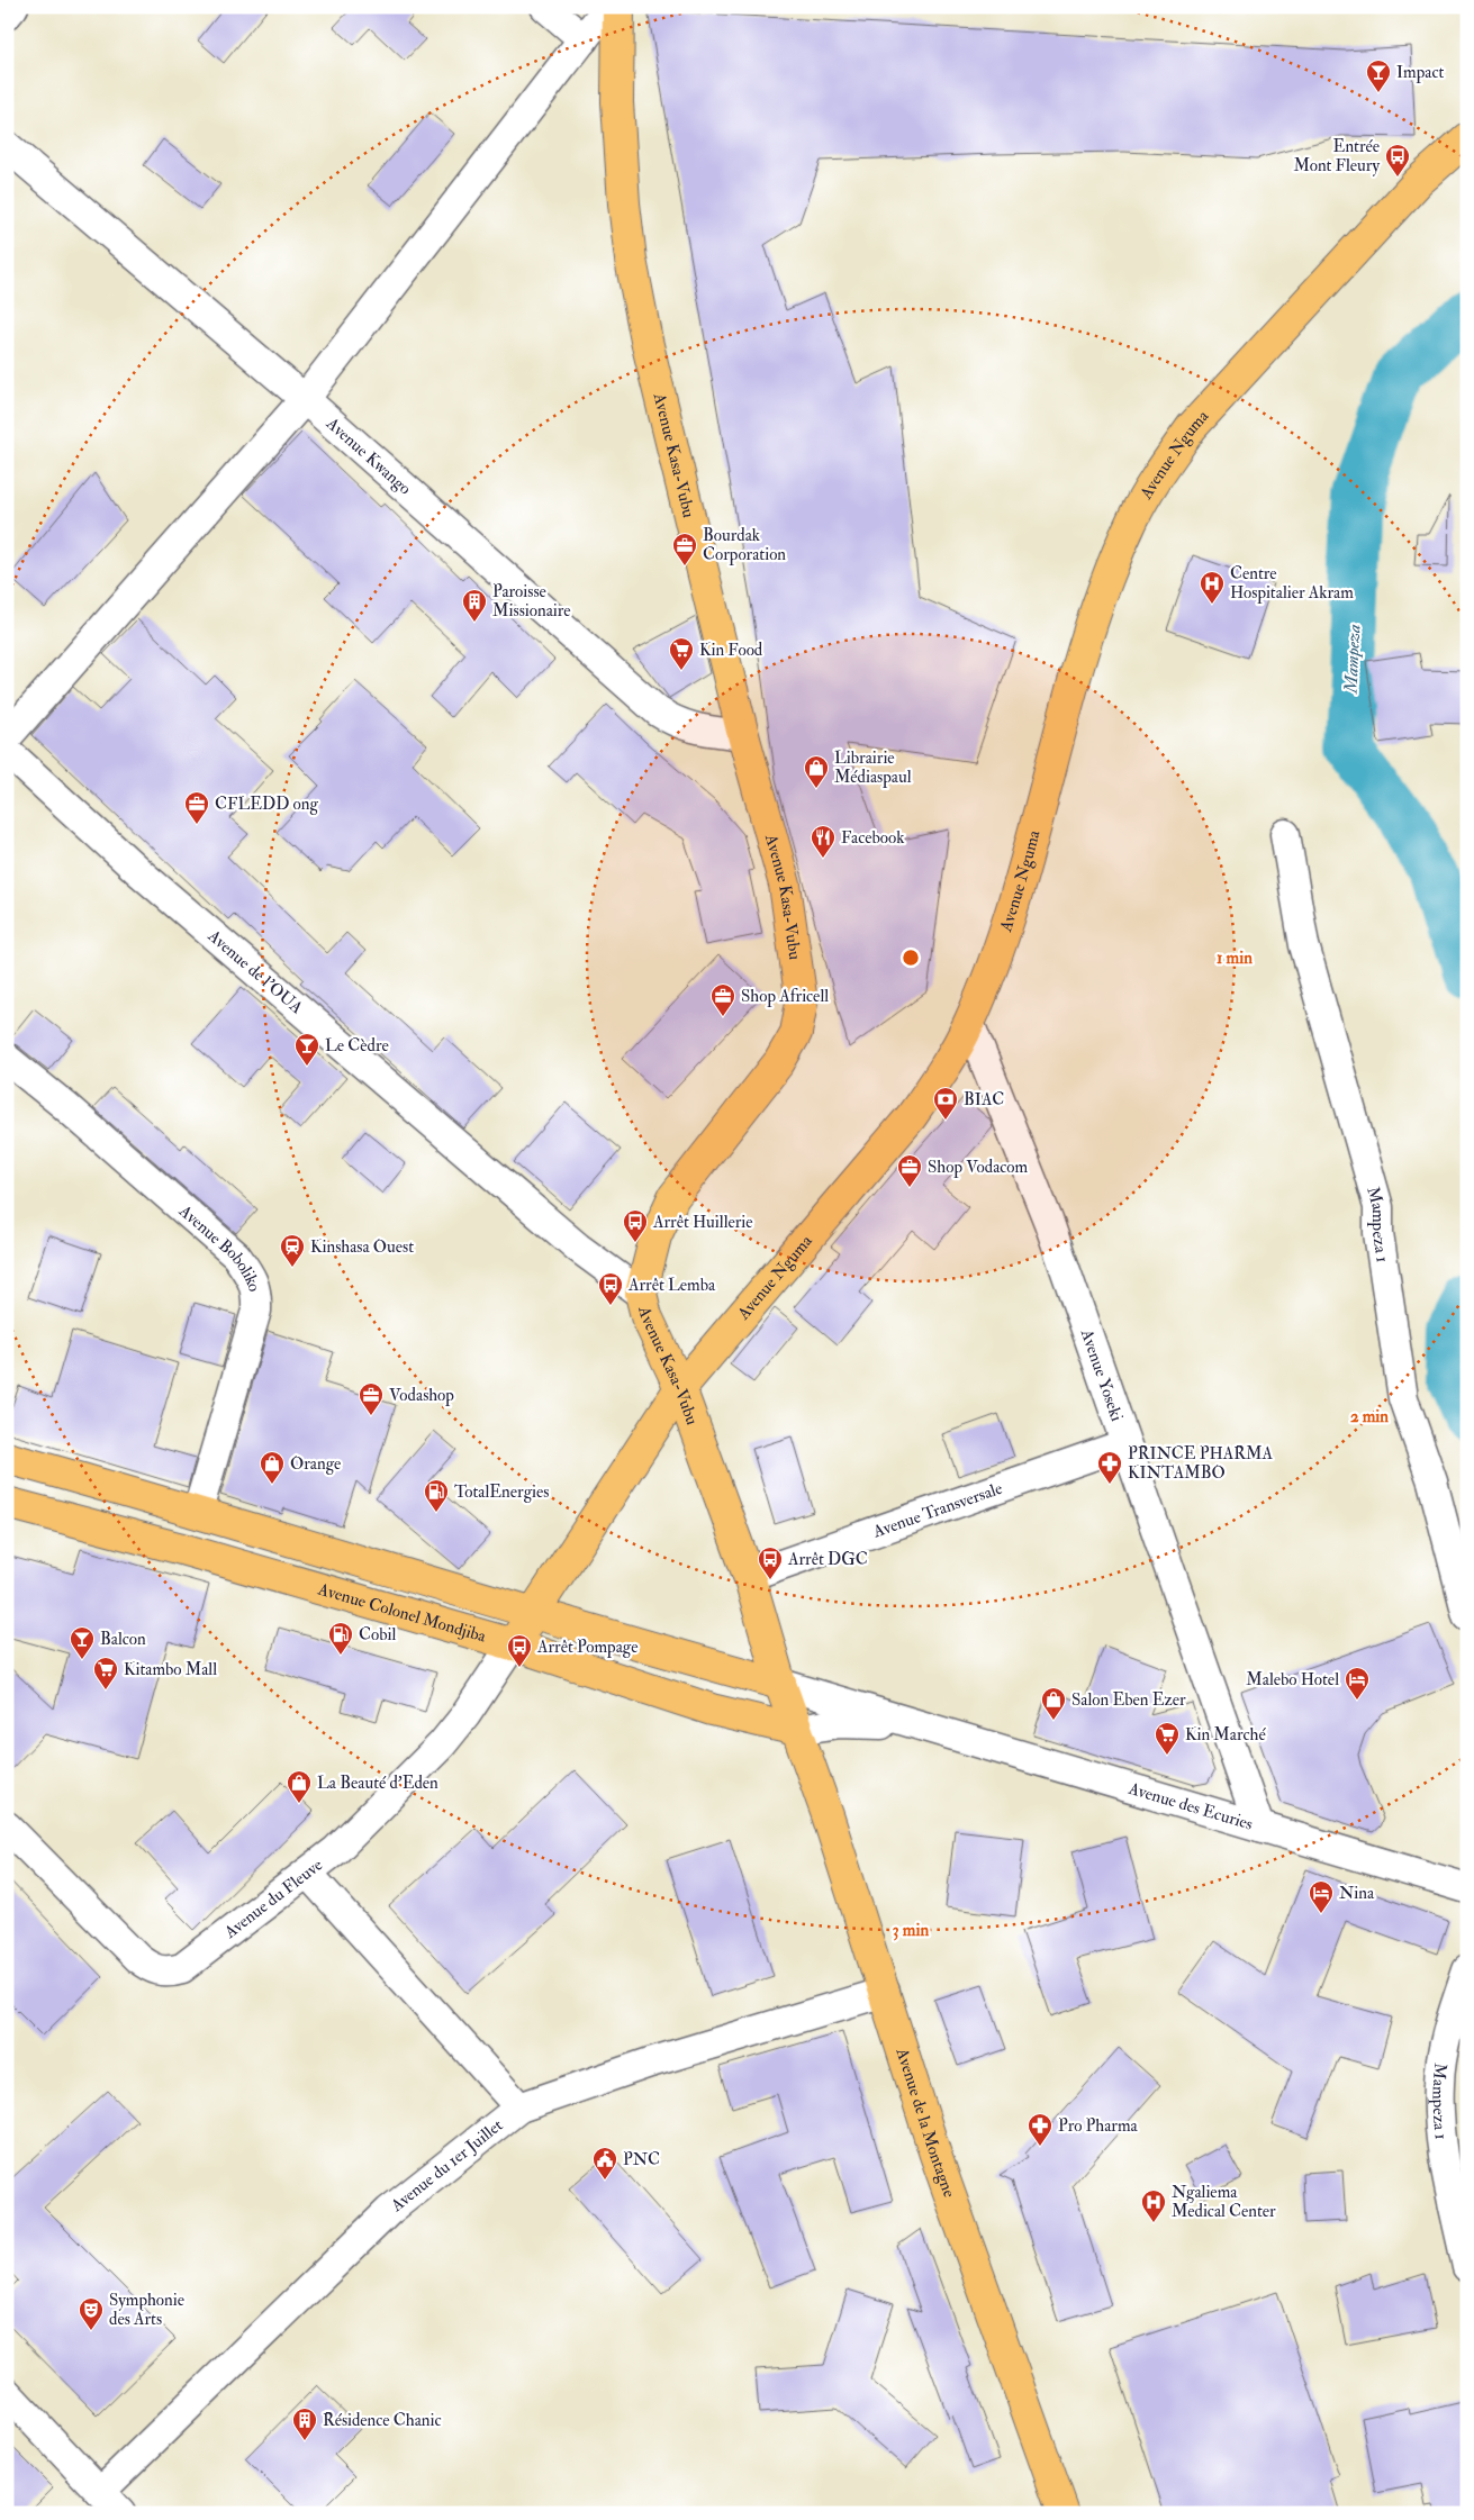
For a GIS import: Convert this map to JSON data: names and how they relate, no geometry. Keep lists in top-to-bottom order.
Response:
{
  "streets": {
    "main road": [
      "Avenue Kasa-Vubu",
      "Avenue Nguma",
      "Avenue Colonel Mondjiba",
      "Avenue de la Montagne"
    ],
    "street": [
      "Avenue Kwango",
      "Avenue de l’OUA",
      "Mampeza 1",
      "Avenue Boboliko",
      "Avenue Yoseki",
      "Avenue Transversale",
      "Avenue des Ecuries",
      "Avenue du Fleuve",
      "Avenue du 1er Juillet"
    ]
  },
  "crossings": [
    ["Avenue Kwango", "Avenue Kasa-Vubu"],
    ["Avenue Kasa-Vubu", "Avenue Nguma"],
    ["Avenue Kasa-Vubu", "Avenue de l’OUA"],
    ["Avenue Kasa-Vubu", "Avenue Transversale"],
    ["Avenue Kasa-Vubu", "Avenue Colonel Mondjiba"],
    ["Avenue Kasa-Vubu", "Avenue des Ecuries"],
    ["Avenue Kasa-Vubu", "Avenue de la Montagne"],
    ["Avenue Nguma", "Avenue Yoseki"],
    ["Avenue Nguma", "Avenue Colonel Mondjiba"],
    ["Avenue Nguma", "Avenue du Fleuve"],
    ["Avenue Yoseki", "Avenue Transversale"],
    ["Avenue Yoseki", "Avenue des Ecuries"],
    ["Avenue Colonel Mondjiba", "Avenue des Ecuries"],
    ["Avenue Colonel Mondjiba", "Avenue du Fleuve"],
    ["Avenue Colonel Mondjiba", "Avenue de la Montagne"],
    ["Avenue des Ecuries", "Avenue de la Montagne"],
    ["Avenue de la Montagne", "Avenue du 1er Juillet"]
  ],
  "water": ["Mampeza"],
  "places": {
    "bar": ["Impact", "Le Cèdre", "Balcon"],
    "bus stop": [
      "Entrée Mont Fleury",
      "Arrêt Huillerie",
      "Arrêt Lemba",
      "Arrêt DGC",
      "Arrêt Pompage"
    ],
    "office": [
      "Bourdak Corporation",
      "CFLEDD ong",
      "Shop Africell",
      "Shop Vodacom",
      "Vodashop"
    ],
    "hospital": ["Centre Hospitalier Akram", "Ngaliema Medical Center"],
    "building": ["Paroisse Missionaire", "Résidence Chanic"],
    "supermarket": ["Kin Food", "Kitambo Mall", "Kin Marché"],
    "shop": [
      "Librairie Médiaspaul",
      "Orange",
      "Salon Eben Ezer",
      "La Beauté d'Eden"
    ],
    "restaurant": ["Facebook"],
    "bank": ["BIAC"],
    "station": ["Kinshasa Ouest"],
    "pharmacy": ["PRINCE PHARMA KINTAMBO", "Pro Pharma"],
    "fuel station": ["TotalEnergies", "Cobil"],
    "hotel": ["Malebo Hotel", "Nina"],
    "public building": ["PNC"],
    "theatre": ["Symphonie des Arts"]
  },
  "rings": ["1 min", "2 min", "3 min"]
}
